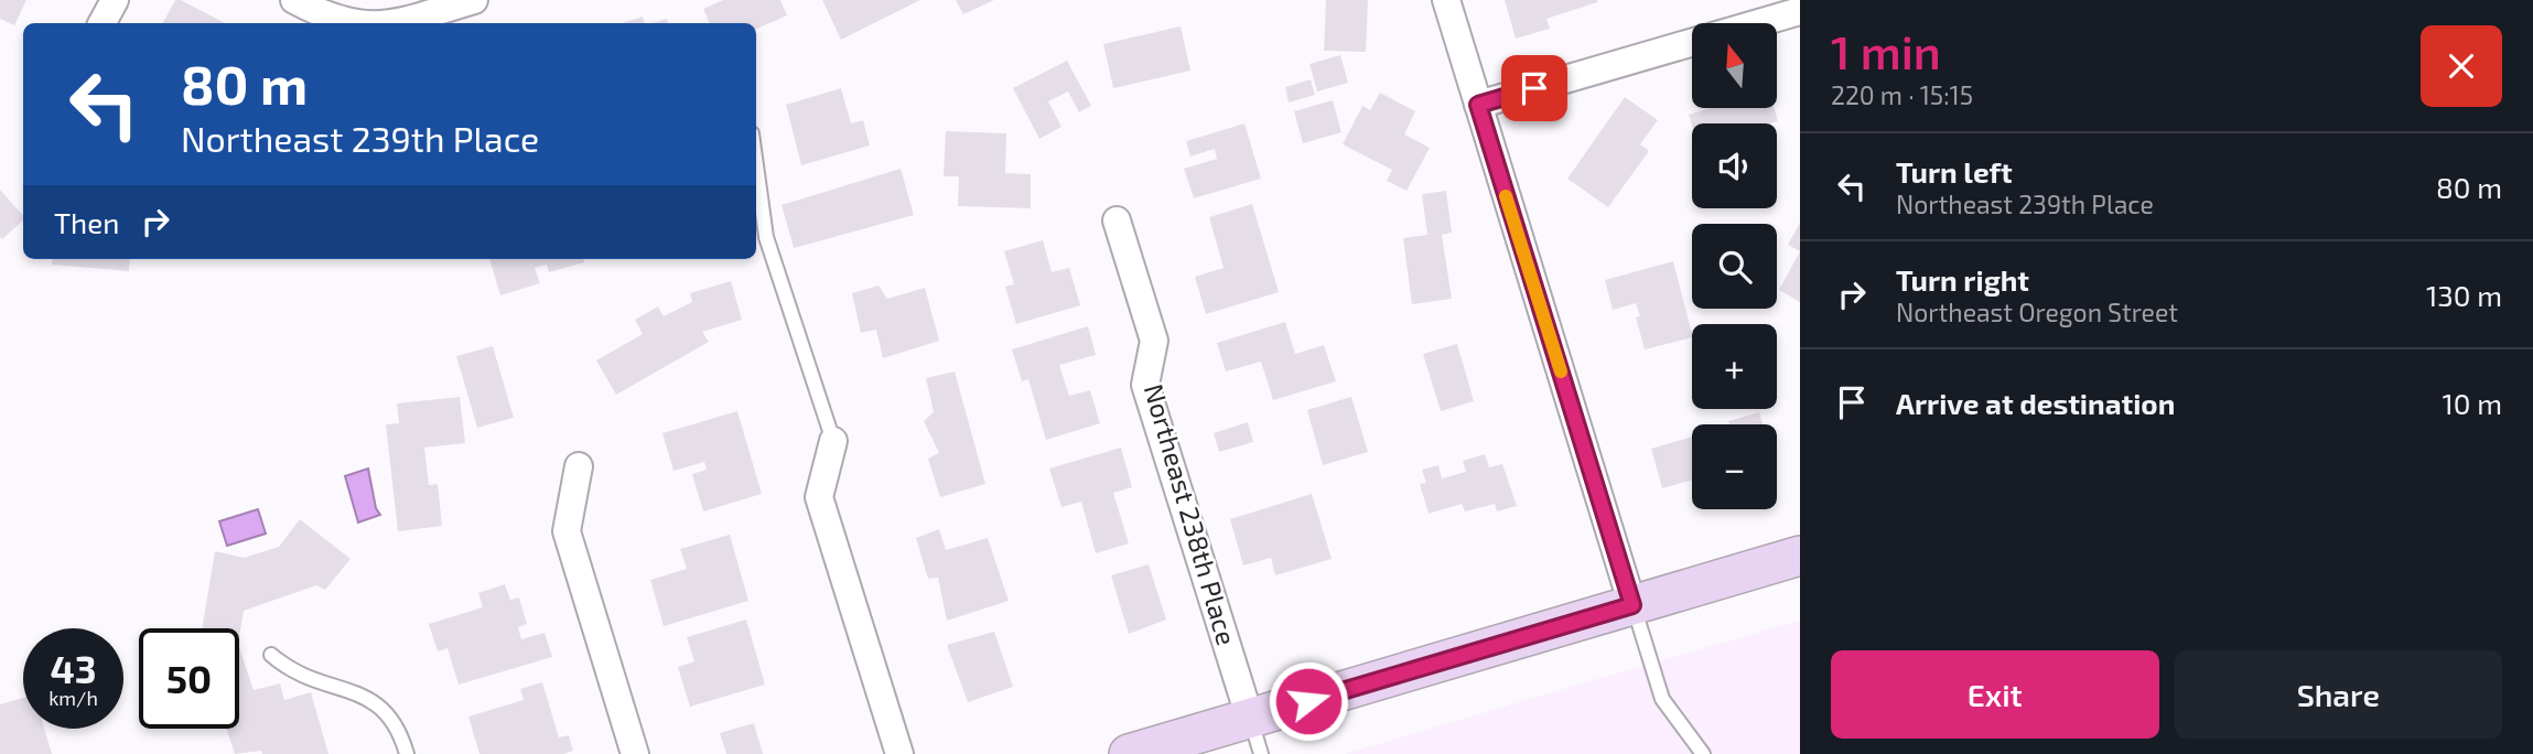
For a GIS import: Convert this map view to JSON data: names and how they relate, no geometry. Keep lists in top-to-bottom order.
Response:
{
  "streets": {
    "street": ["Northeast 238th Place"]
  },
  "north": "top",
  "page": {
    "heading": ["1 min", "220 m · 15:15"],
    "map_buttons": ["+", "−"],
    "turn": ["80 m", "Northeast 239th Place"],
    "list": [
      {
        "name": "Turn left",
        "note": "Northeast 239th Place",
        "value": "80 m"
      },
      {
        "name": "Turn right",
        "note": "Northeast Oregon Street",
        "value": "130 m"
      },
      {
        "name": "Arrive at destination",
        "value": "10 m"
      }
    ],
    "then": "Then",
    "speed": "43 km/h",
    "limit": "50",
    "buttons": ["Exit", "Share"]
  }
}
